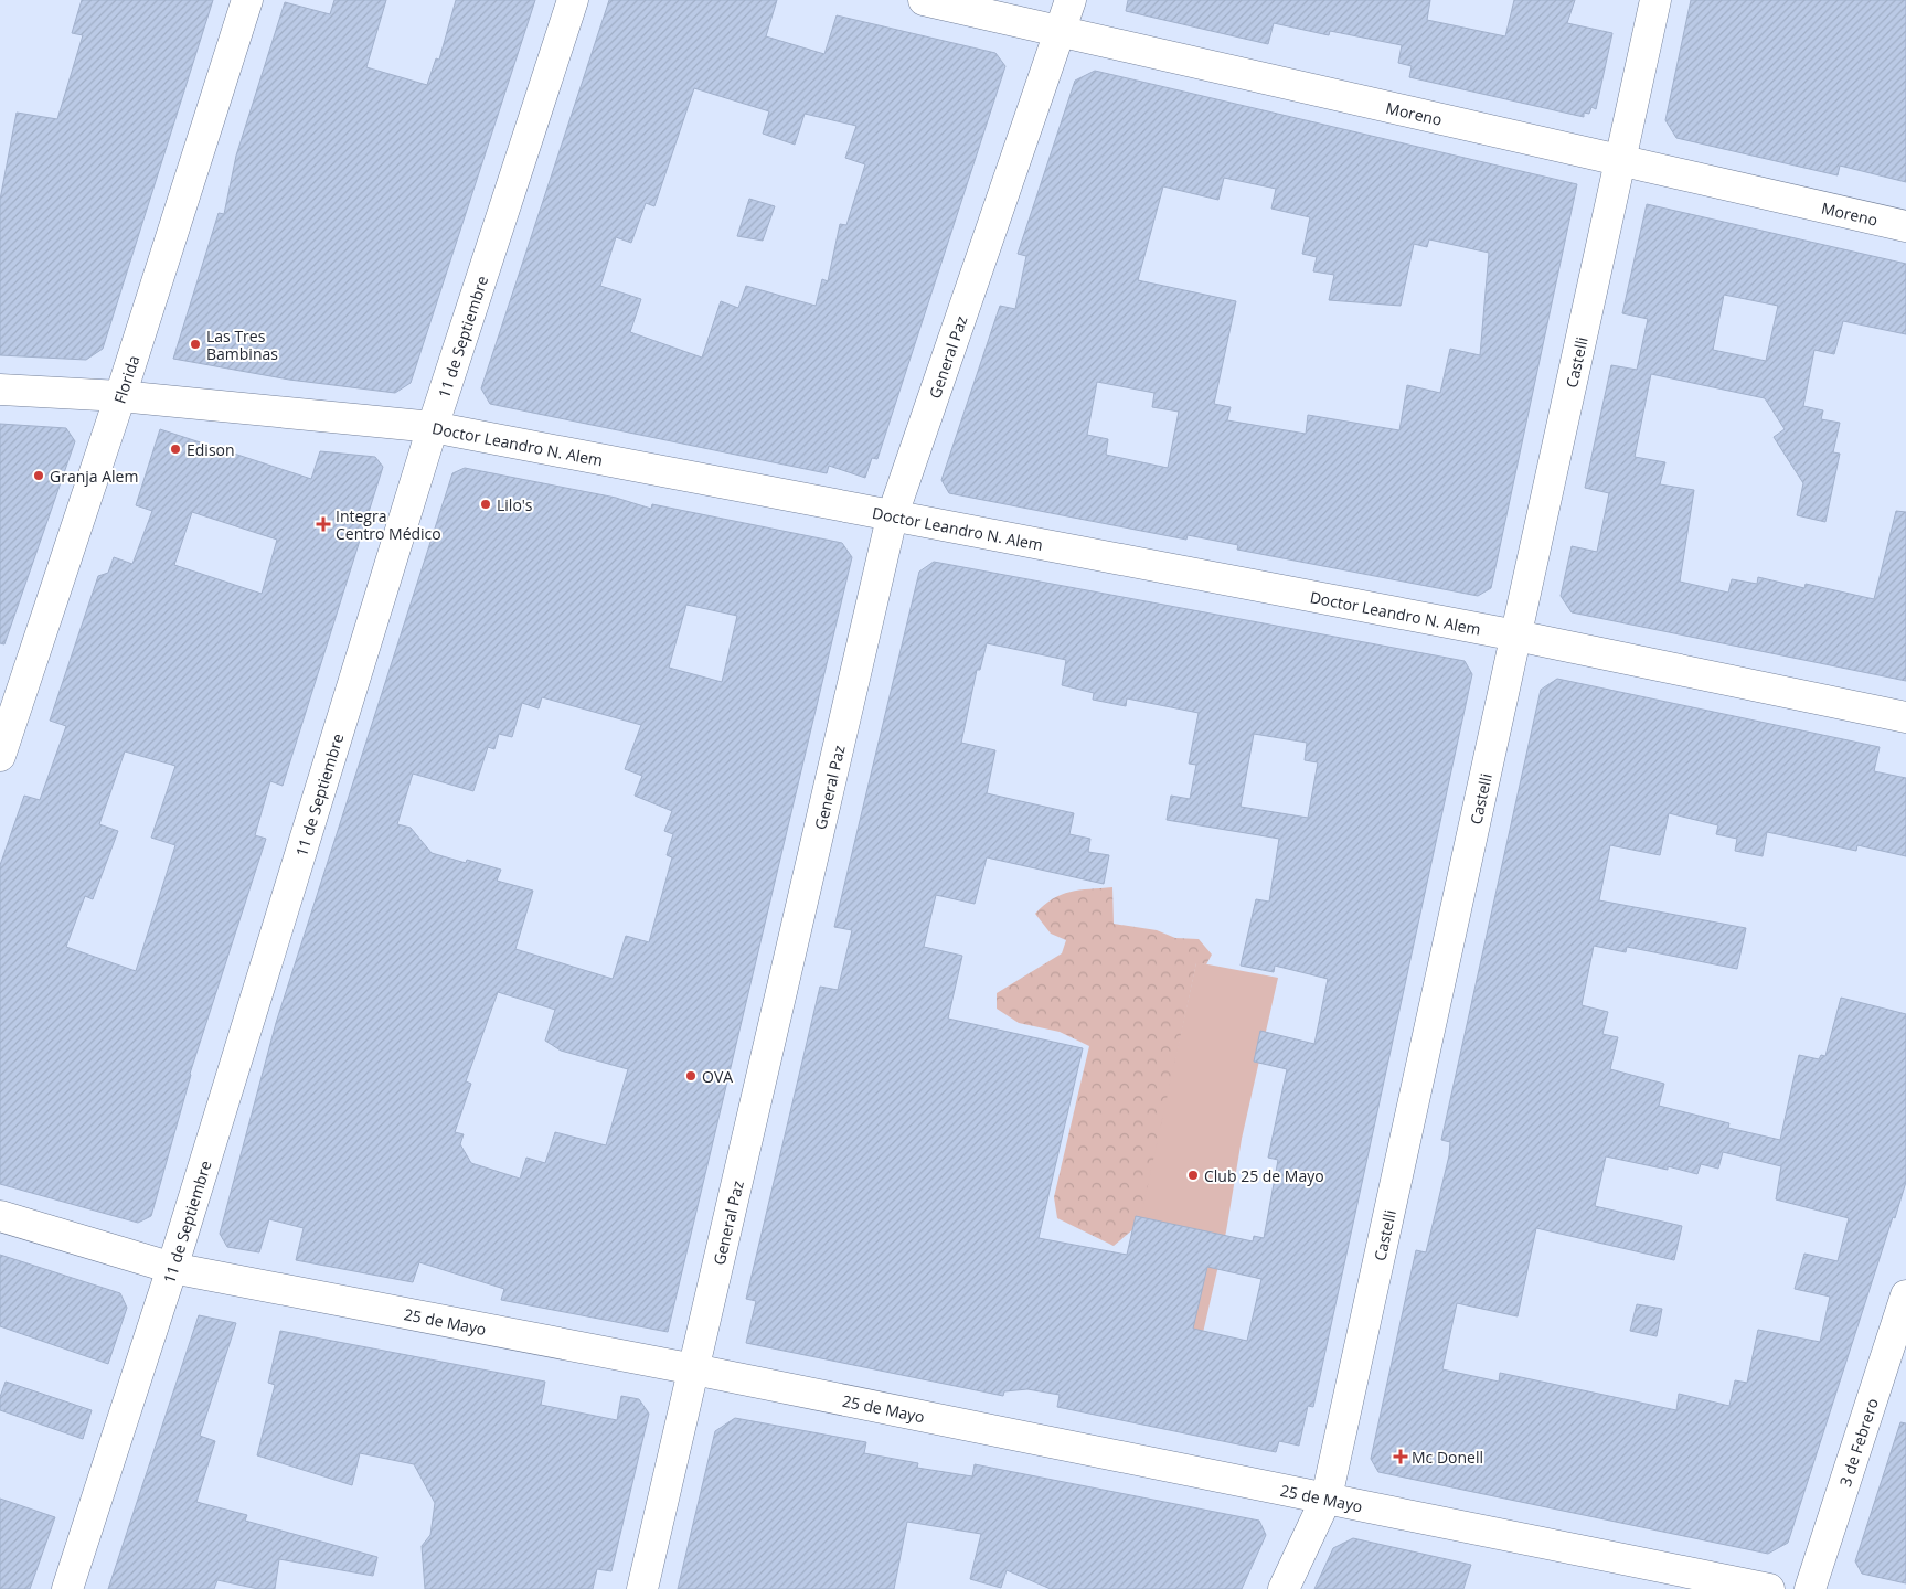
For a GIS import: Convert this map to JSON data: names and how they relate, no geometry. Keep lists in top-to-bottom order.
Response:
{
  "streets": {
    "street": [
      "Moreno",
      "11 de Septiembre",
      "General Paz",
      "Castelli",
      "Florida",
      "Doctor Leandro N. Alem",
      "25 de Mayo",
      "3 de Febrero"
    ]
  },
  "crossings": [
    ["Moreno", "General Paz"],
    ["Moreno", "Castelli"],
    ["11 de Septiembre", "Doctor Leandro N. Alem"],
    ["11 de Septiembre", "25 de Mayo"],
    ["General Paz", "Doctor Leandro N. Alem"],
    ["General Paz", "25 de Mayo"],
    ["Castelli", "Doctor Leandro N. Alem"],
    ["Castelli", "25 de Mayo"],
    ["Florida", "Doctor Leandro N. Alem"]
  ],
  "places": {
    "other": [
      "Las Tres Bambinas",
      "Edison",
      "Granja Alem",
      "Lilo's",
      "OVA",
      "Club 25 de Mayo"
    ],
    "health": ["Integra Centro Médico", "Mc Donell"]
  }
}
